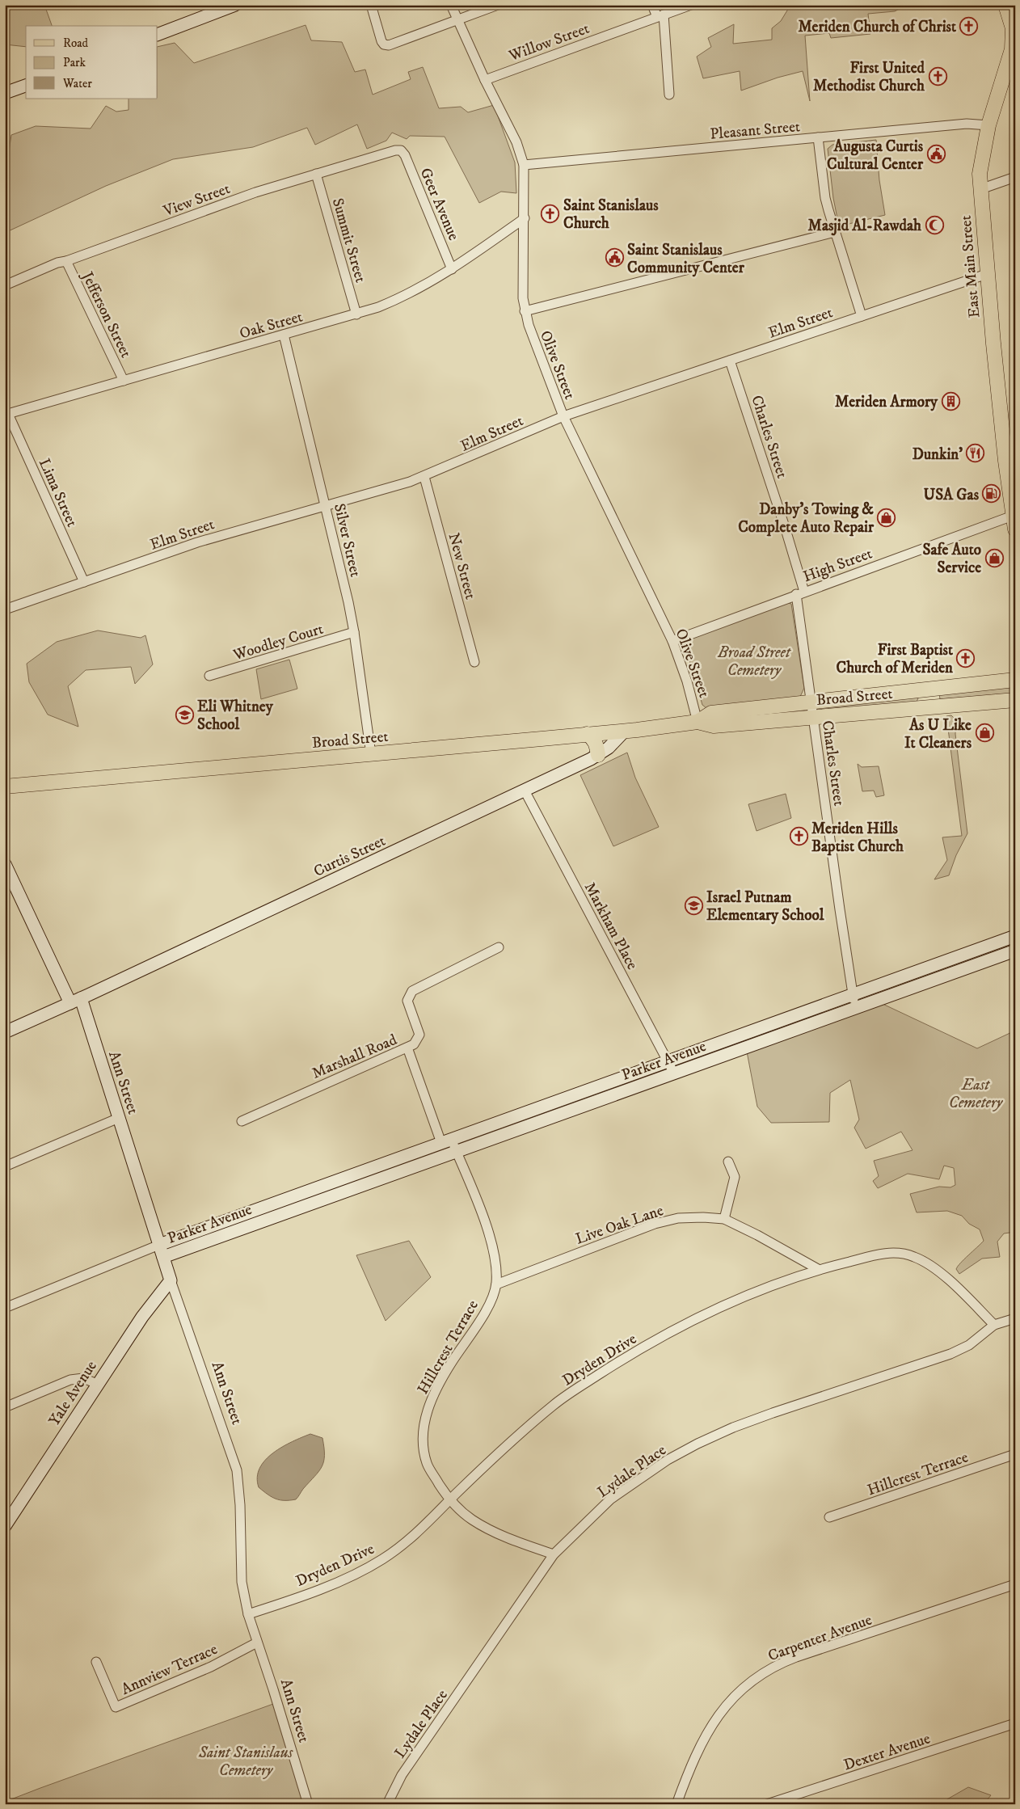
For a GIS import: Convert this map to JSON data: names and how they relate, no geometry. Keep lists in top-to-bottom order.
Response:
{
  "streets": {
    "main road": ["East Main Street", "Broad Street"],
    "street": [
      "Willow Street",
      "Pleasant Street",
      "View Street",
      "Geer Avenue",
      "Summit Street",
      "Jefferson Street",
      "Elm Street",
      "Oak Street",
      "Olive Street",
      "Charles Street",
      "Lima Street",
      "Silver Street",
      "High Street",
      "New Street",
      "Woodley Court",
      "Curtis Street",
      "Markham Place",
      "Marshall Road",
      "Parker Avenue",
      "Ann Street",
      "Live Oak Lane",
      "Hillcrest Terrace",
      "Dryden Drive",
      "Yale Avenue",
      "Lydale Place",
      "Carpenter Avenue",
      "Annview Terrace",
      "Dexter Avenue"
    ]
  },
  "crossings": [
    ["Willow Street", "Olive Street"],
    ["Pleasant Street", "East Main Street"],
    ["Pleasant Street", "Olive Street"],
    ["View Street", "Geer Avenue"],
    ["View Street", "Summit Street"],
    ["View Street", "Jefferson Street"],
    ["Geer Avenue", "Oak Street"],
    ["Summit Street", "Oak Street"],
    ["East Main Street", "Elm Street"],
    ["East Main Street", "High Street"],
    ["Jefferson Street", "Oak Street"],
    ["Elm Street", "Olive Street"],
    ["Elm Street", "Charles Street"],
    ["Elm Street", "Lima Street"],
    ["Elm Street", "Silver Street"],
    ["Elm Street", "New Street"],
    ["Oak Street", "Olive Street"],
    ["Oak Street", "Lima Street"],
    ["Oak Street", "Silver Street"],
    ["Olive Street", "High Street"],
    ["Olive Street", "Broad Street"],
    ["Charles Street", "High Street"],
    ["Charles Street", "Broad Street"],
    ["Charles Street", "Parker Avenue"],
    ["Silver Street", "Woodley Court"],
    ["Silver Street", "Broad Street"],
    ["Broad Street", "Curtis Street"],
    ["Curtis Street", "Markham Place"],
    ["Curtis Street", "Ann Street"],
    ["Markham Place", "Parker Avenue"],
    ["Marshall Road", "Parker Avenue"],
    ["Marshall Road", "Hillcrest Terrace"],
    ["Parker Avenue", "Ann Street"],
    ["Parker Avenue", "Hillcrest Terrace"],
    ["Ann Street", "Dryden Drive"],
    ["Ann Street", "Yale Avenue"],
    ["Ann Street", "Annview Terrace"],
    ["Live Oak Lane", "Hillcrest Terrace"],
    ["Live Oak Lane", "Dryden Drive"],
    ["Hillcrest Terrace", "Dryden Drive"],
    ["Hillcrest Terrace", "Lydale Place"],
    ["Dryden Drive", "Lydale Place"]
  ],
  "parks": ["Broad Street Cemetery", "East Cemetery", "Saint Stanislaus Cemetery"],
  "places": {
    "church": [
      "Meriden Church of Christ",
      "First United Methodist Church",
      "Saint Stanislaus Church",
      "First Baptist Church of Meriden",
      "Meriden Hills Baptist Church"
    ],
    "public building": ["Augusta Curtis Cultural Center", "Saint Stanislaus Community Center"],
    "mosque": ["Masjid Al-Rawdah"],
    "building": ["Meriden Armory"],
    "restaurant": ["Dunkin'"],
    "fuel station": ["USA Gas"],
    "shop": ["Danby's Towing & Complete Auto Repair", "Safe Auto Service", "As U Like It Cleaners"],
    "school or university": ["Eli Whitney School", "Israel Putnam Elementary School"]
  },
  "legend": ["Road", "Park", "Water"]
}
